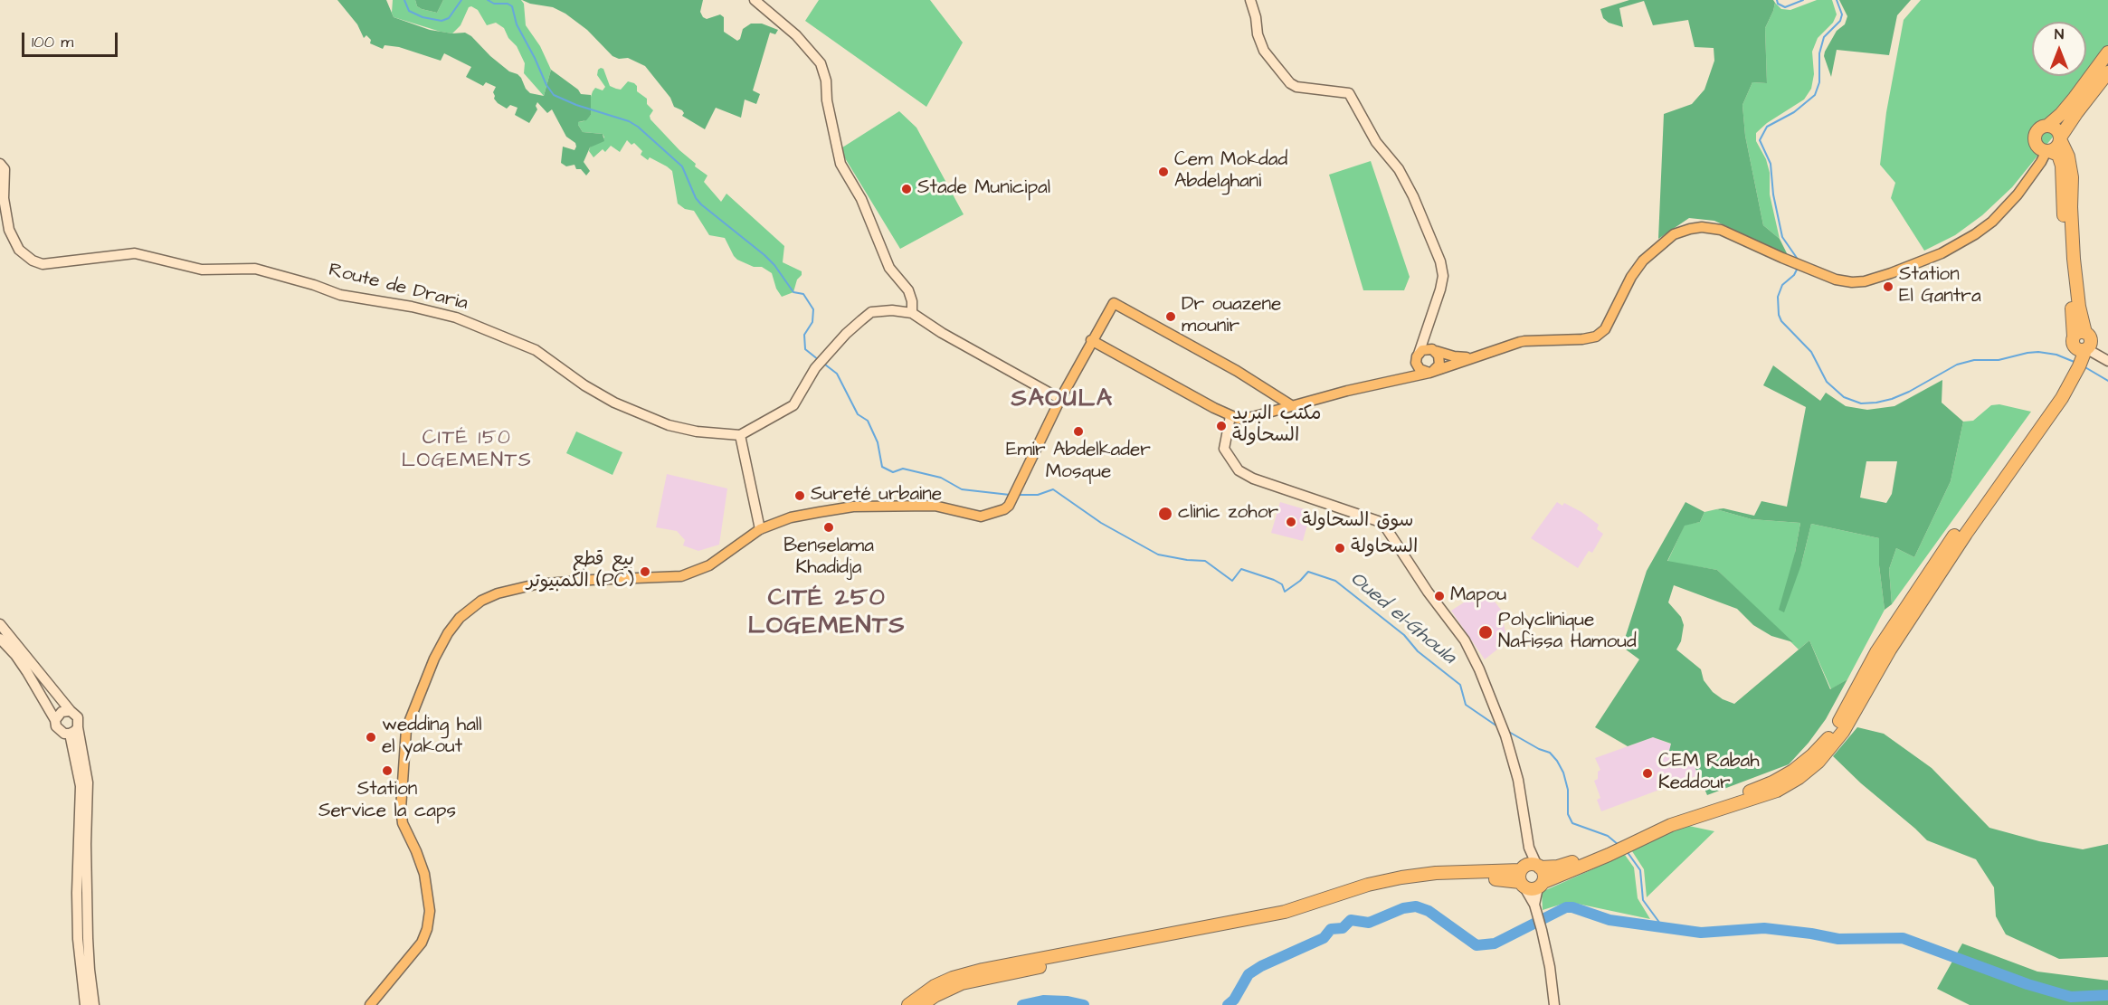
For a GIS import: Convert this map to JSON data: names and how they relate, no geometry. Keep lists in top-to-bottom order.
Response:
{
  "streets": {
    "main road": ["Route de Draria"]
  },
  "districts": ["SAOULA", "CITÉ 150 LOGEMENTS", "CITÉ 250 LOGEMENTS"],
  "water": ["Oued el-Ghoula"],
  "places": [
    "Cem Mokdad Abdelghani",
    "Stade Municipal",
    "Station El Gantra",
    "Dr ouazene mounir",
    "مكتب البريد السحاولة",
    "Emir Abdelkader Mosque",
    "Sureté urbaine",
    "clinic zohor",
    "سوق السحاولة",
    "Benselama Khadidja",
    "السحاولة",
    "بيع قطع الكمبيوتر (PC)",
    "Mapou",
    "Polyclinique Nafissa Hamoud",
    "wedding hall el yakout",
    "Station Service la caps",
    "CEM Rabah Keddour"
  ],
  "scale_bar": "100 m",
  "north": "top"
}
